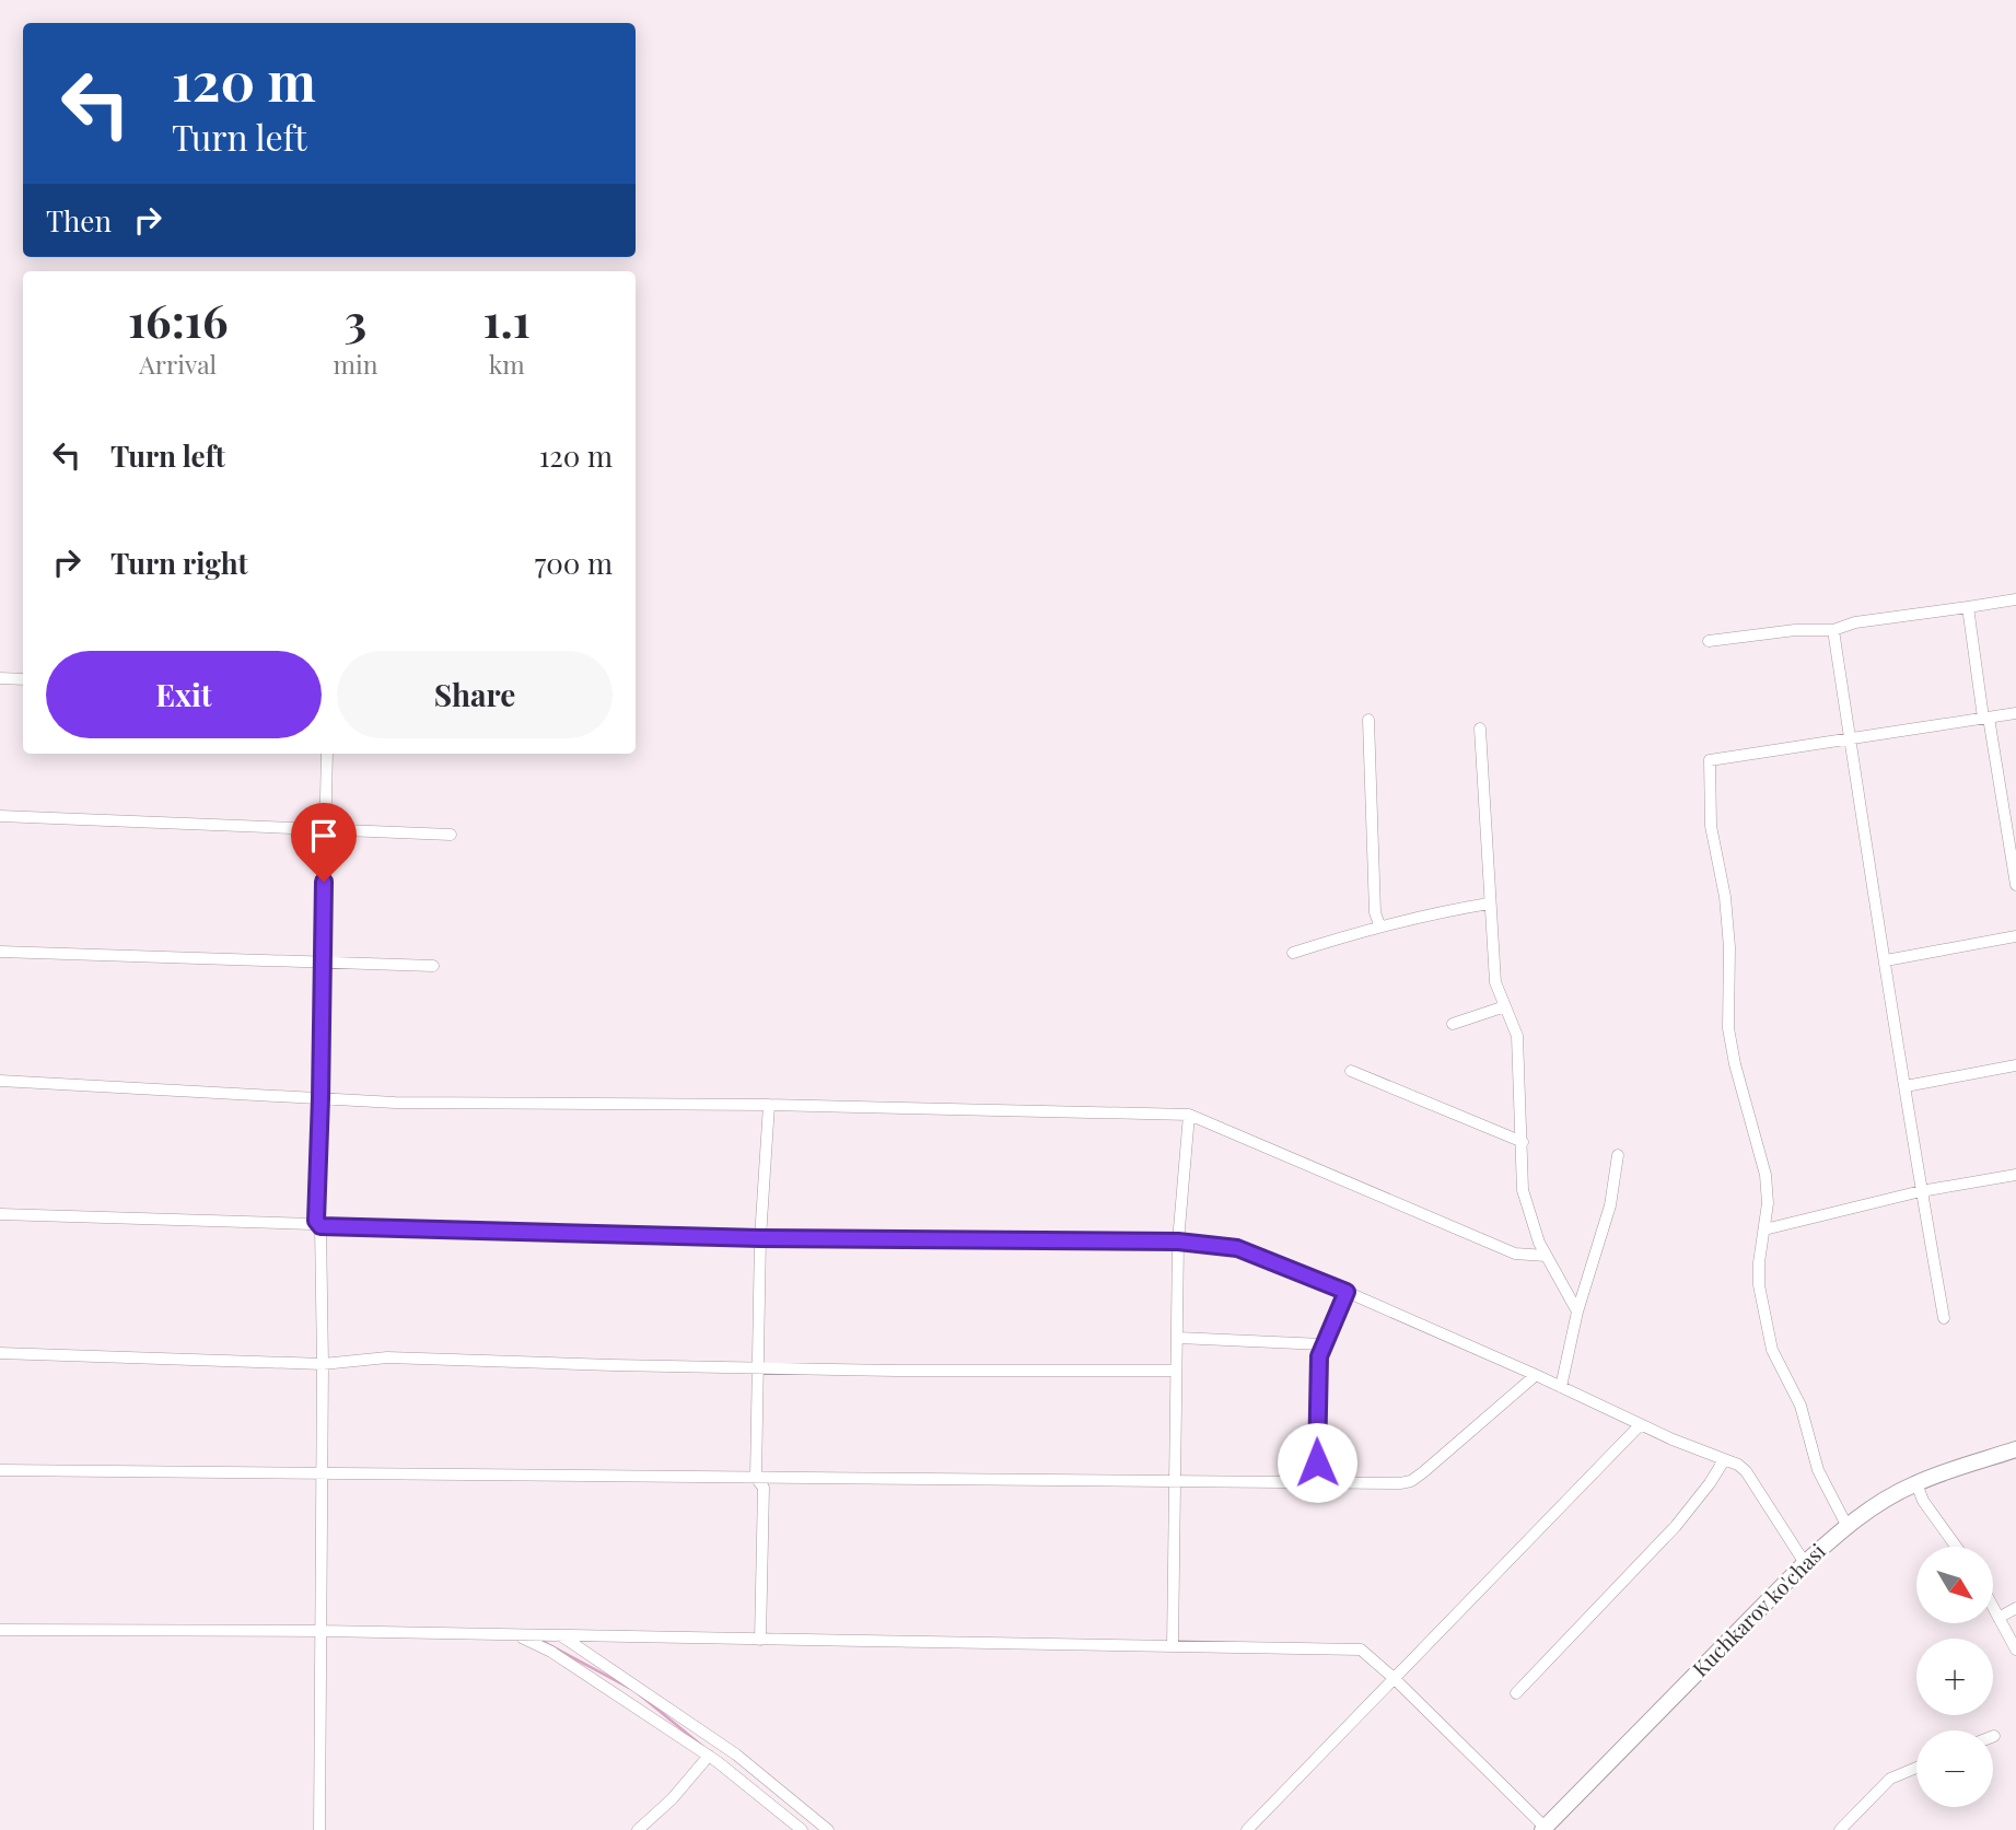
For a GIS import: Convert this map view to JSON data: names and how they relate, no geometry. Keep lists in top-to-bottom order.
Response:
{
  "streets": {
    "main road": ["Kuchkarov ko'chasi"]
  },
  "north": "bottom right",
  "page": {
    "turn": ["120 m", "Turn left"],
    "then": "Then",
    "eta": [
      "16:16",
      "Arrival",
      "3",
      "min",
      "1.1",
      "km"
    ],
    "list": [
      {
        "name": "Turn left",
        "value": "120 m"
      },
      {
        "name": "Turn right",
        "value": "700 m"
      }
    ],
    "buttons": ["Exit", "Share"],
    "map_buttons": ["+", "−"]
  }
}
